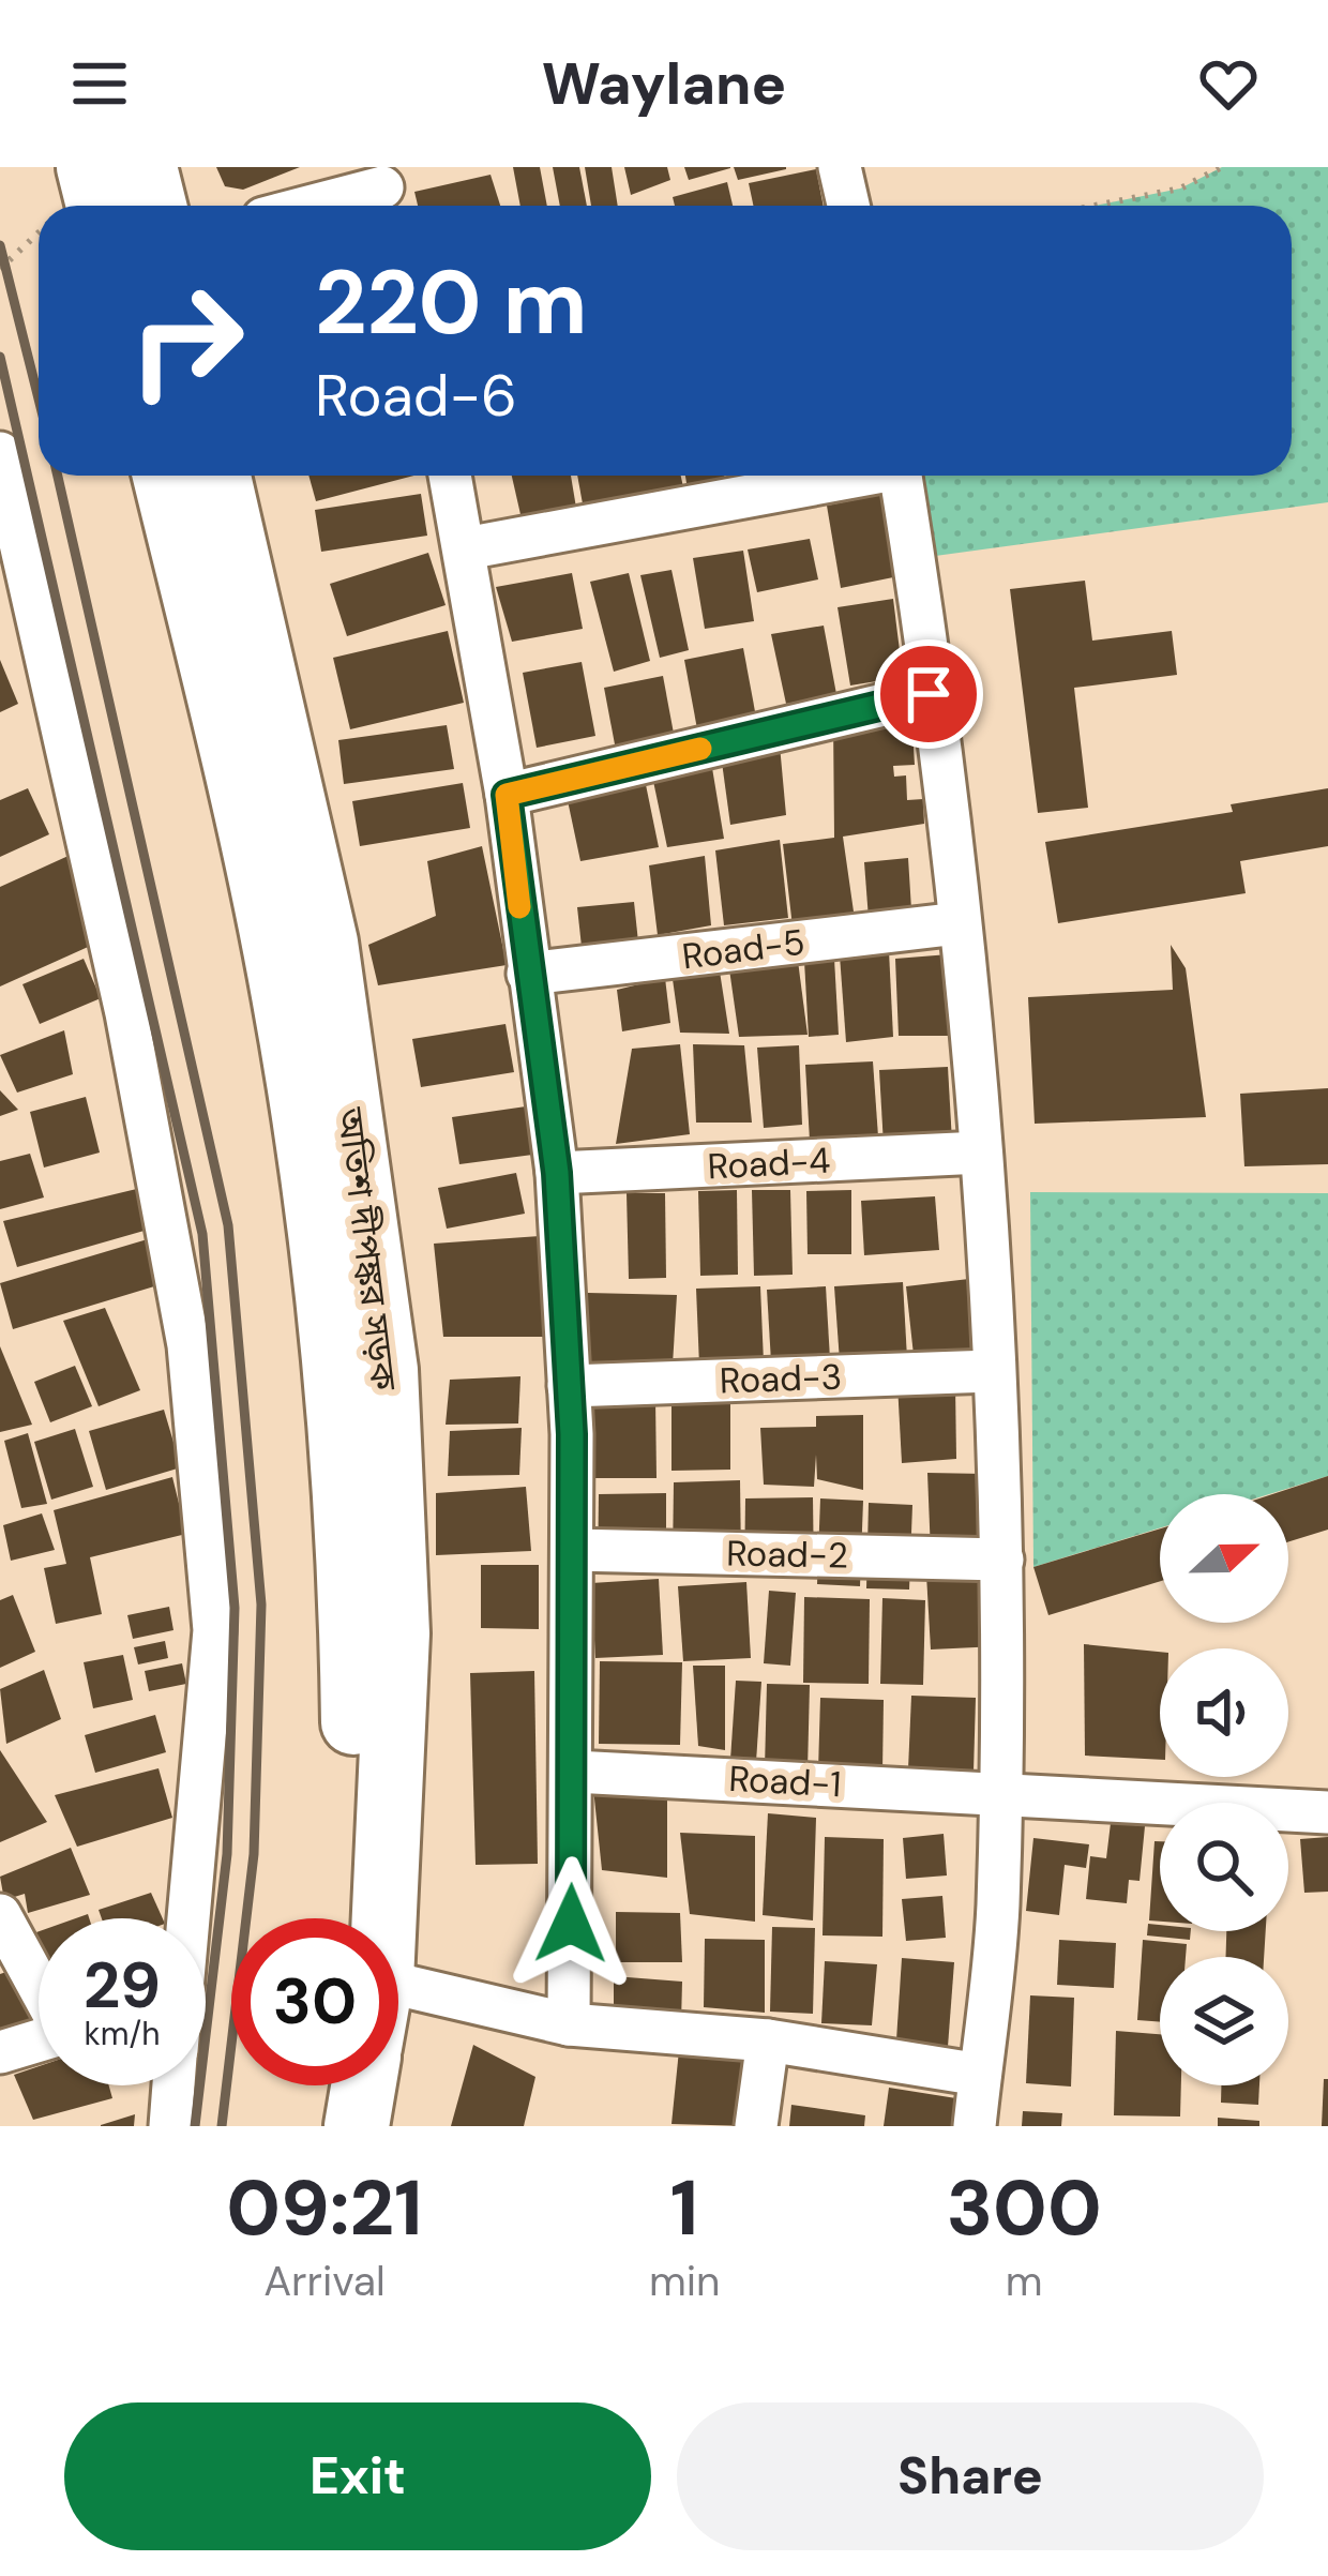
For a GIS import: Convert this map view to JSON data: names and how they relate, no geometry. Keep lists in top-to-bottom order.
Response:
{
  "streets": {
    "main road": ["অতিশ দীপঙ্কর সড়ক"],
    "street": [
      "Road-5",
      "Road-4",
      "Road-3",
      "Road-2",
      "Road-1"
    ]
  },
  "north": "right",
  "page": {
    "header": "Waylane",
    "turn": ["220 m", "Road-6"],
    "speed": "29 km/h",
    "limit": "30",
    "eta": [
      "09:21",
      "Arrival",
      "1",
      "min",
      "300",
      "m"
    ],
    "buttons": ["Exit", "Share"]
  }
}
